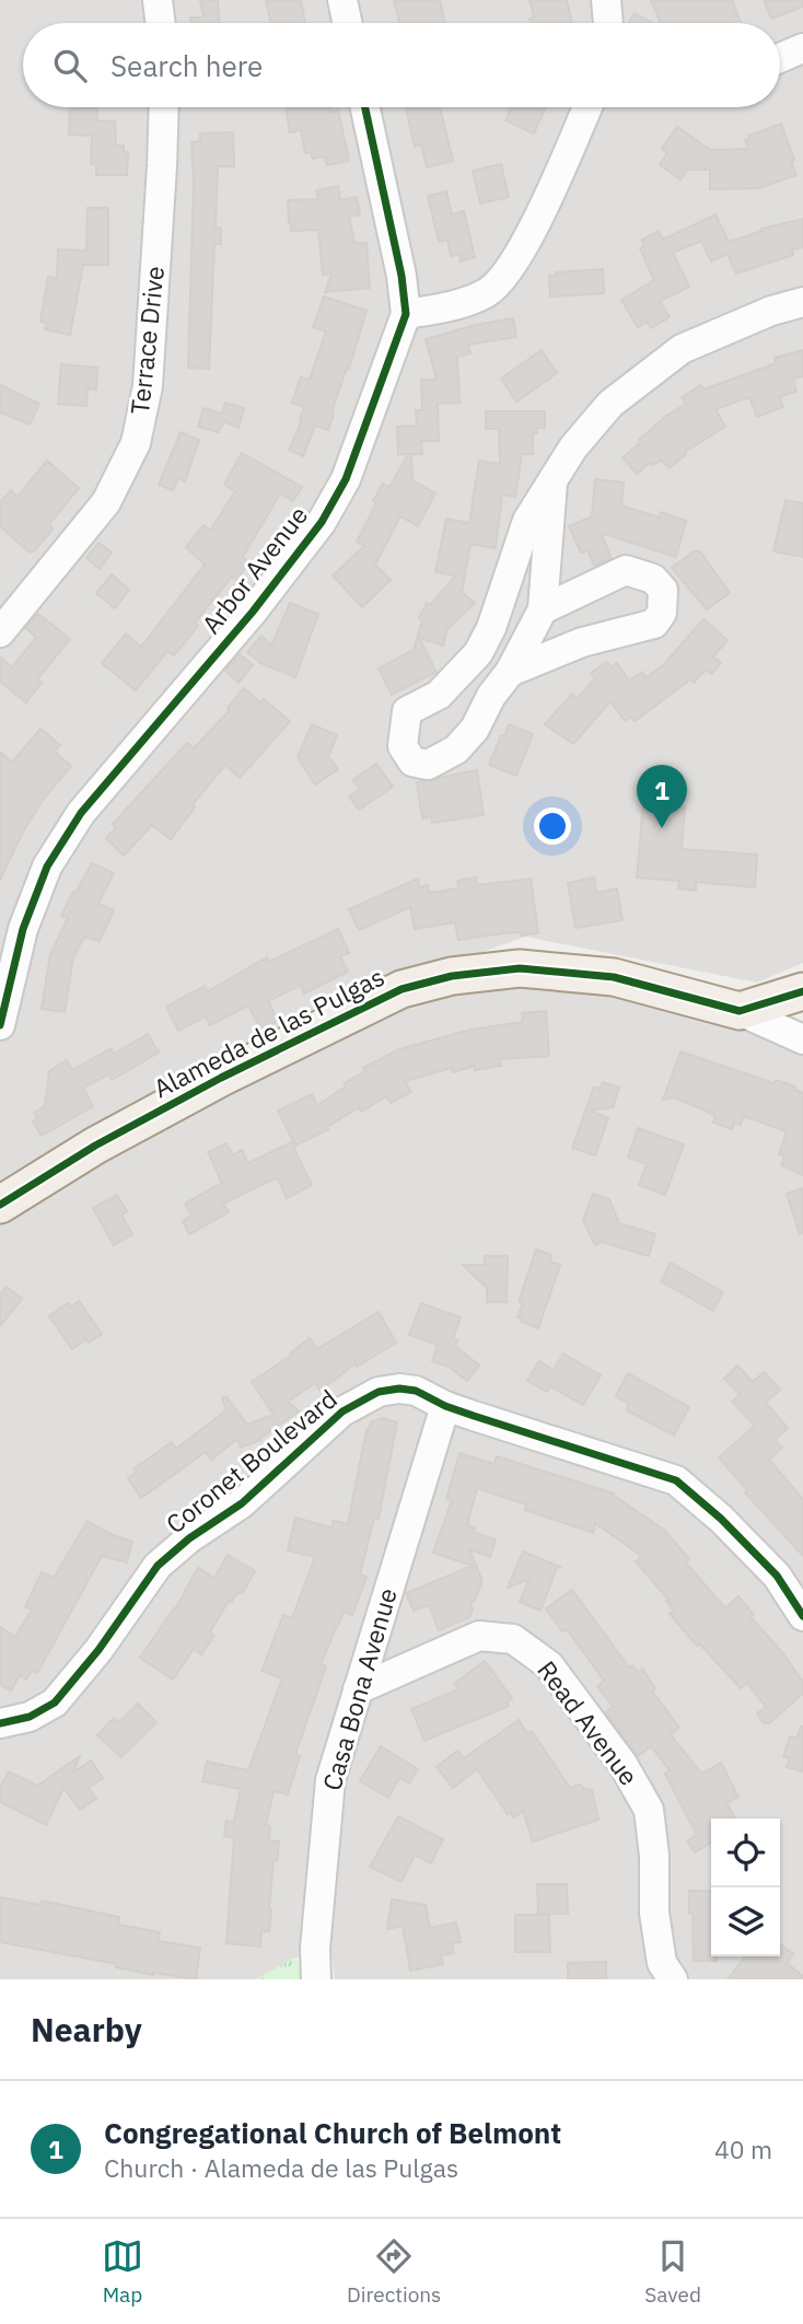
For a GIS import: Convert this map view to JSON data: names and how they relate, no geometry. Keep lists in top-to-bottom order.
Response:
{
  "streets": {
    "main road": ["Alameda de las Pulgas"],
    "street": [
      "Terrace Drive",
      "Arbor Avenue",
      "Coronet Boulevard",
      "Casa Bona Avenue",
      "Read Avenue"
    ]
  },
  "crossings": [
    ["Coronet Boulevard", "Casa Bona Avenue"],
    ["Casa Bona Avenue", "Read Avenue"]
  ],
  "page": {
    "search": "Search here",
    "pins": "1",
    "heading": "Nearby",
    "list": [
      {
        "mark": "1",
        "name": "Congregational Church of Belmont",
        "note": "Church · Alameda de las Pulgas",
        "value": "40 m"
      }
    ],
    "nav": ["Map", "Directions", "Saved"]
  }
}
